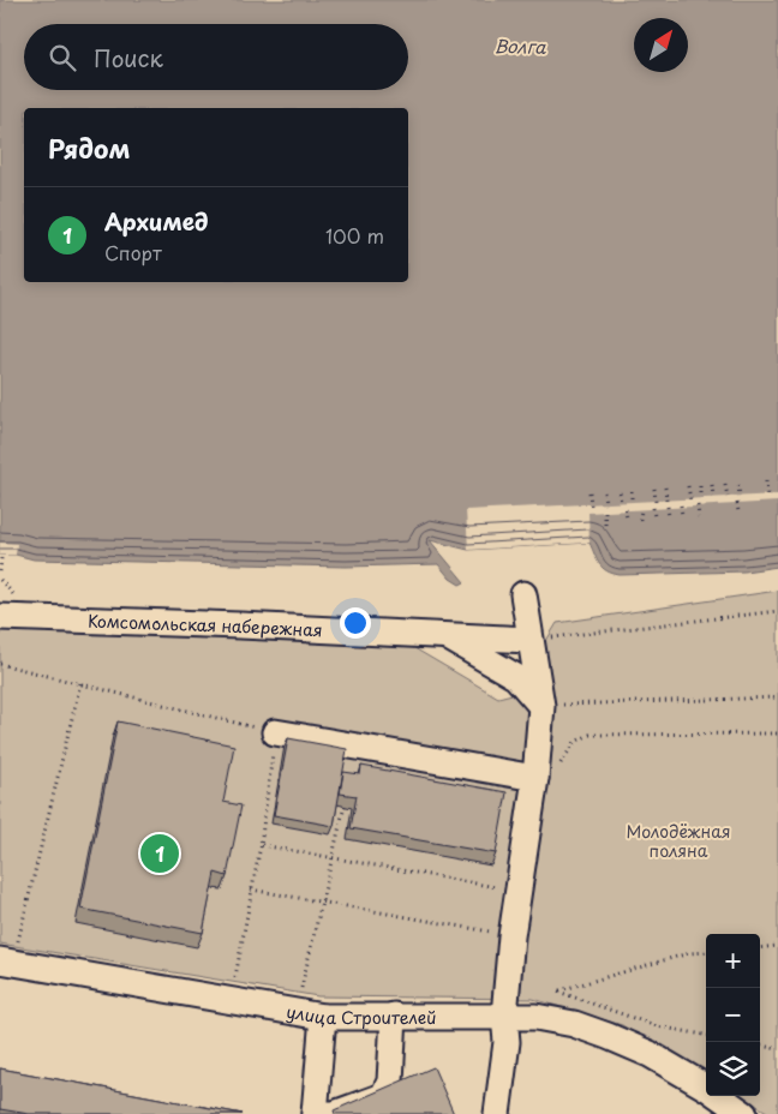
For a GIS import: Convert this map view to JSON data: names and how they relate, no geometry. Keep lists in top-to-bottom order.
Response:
{
  "streets": {
    "street": ["Комсомольская набережная", "улица Строителей"]
  },
  "water": ["Волга"],
  "parks": ["Молодёжная поляна"],
  "north": "top right",
  "page": {
    "search": "Поиск",
    "heading": "Рядом",
    "list": [
      {
        "mark": "1",
        "name": "Архимед",
        "note": "Спорт",
        "value": "100 m"
      }
    ],
    "pins": "1",
    "map_buttons": ["+", "−"]
  }
}
